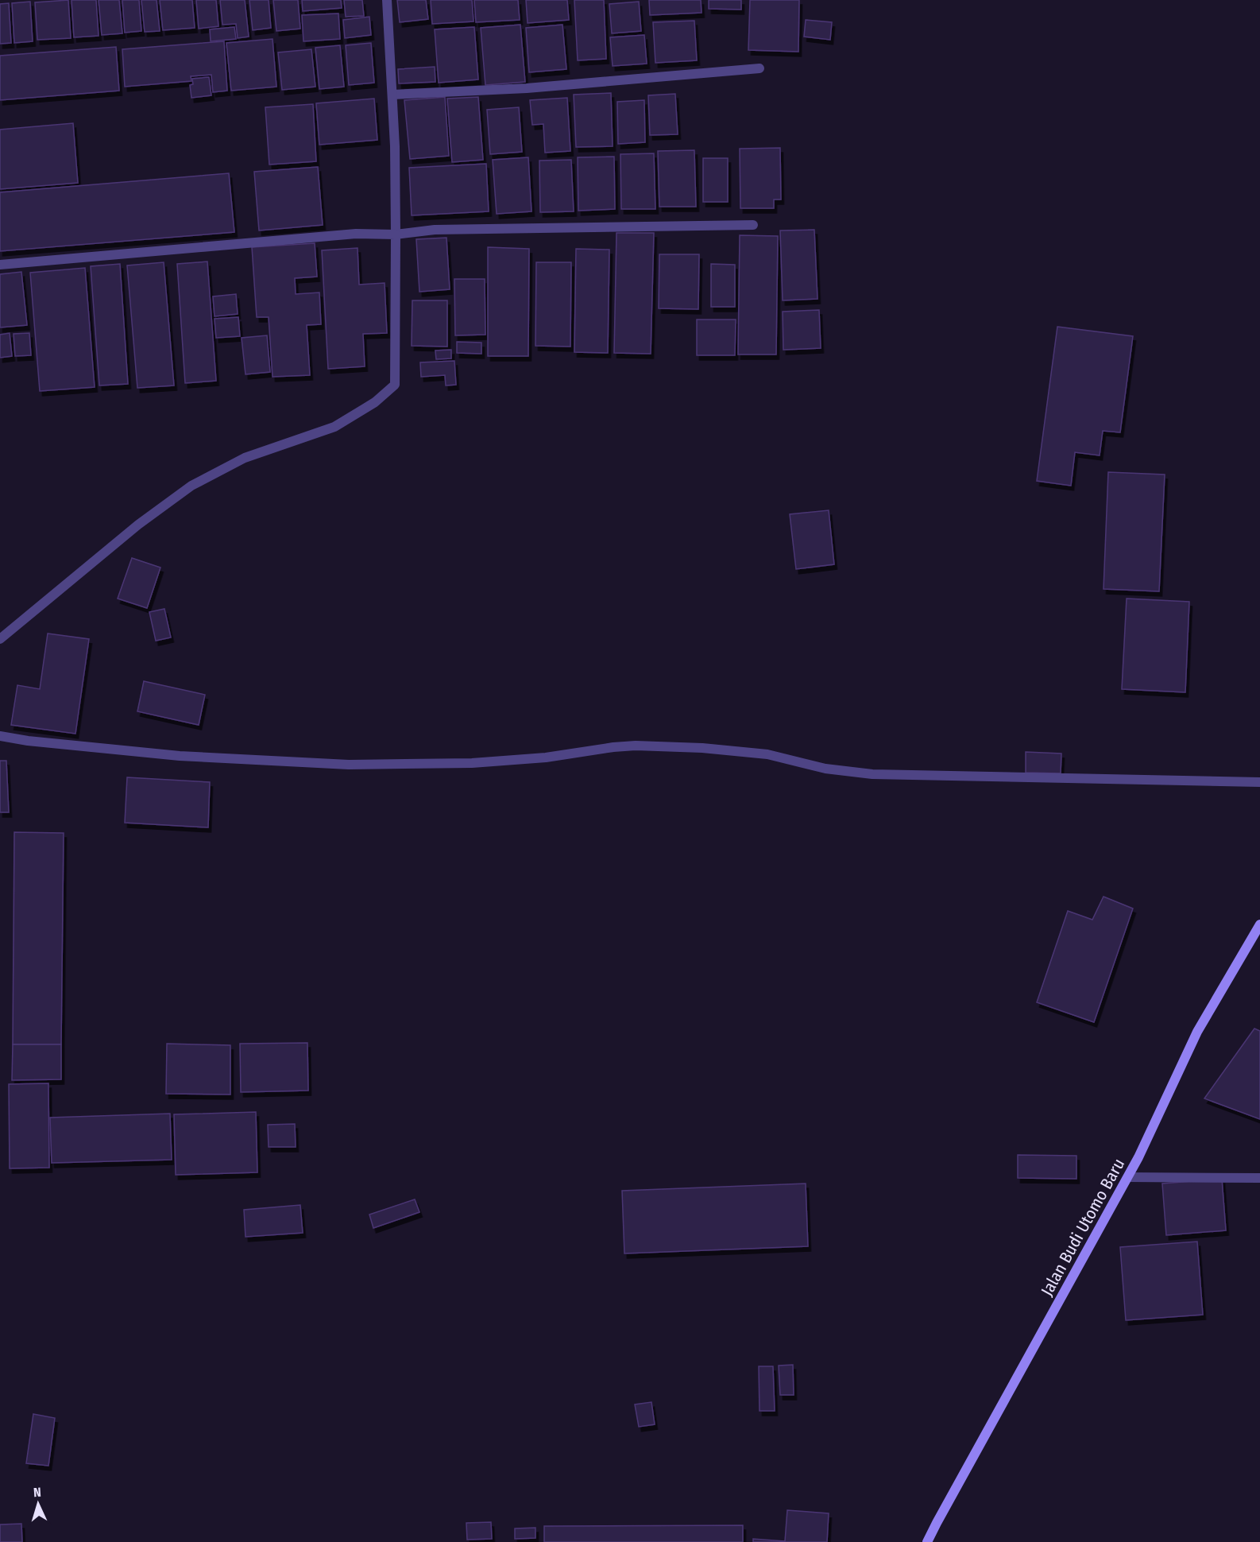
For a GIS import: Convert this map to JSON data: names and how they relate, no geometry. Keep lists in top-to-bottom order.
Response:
{
  "streets": {
    "street": ["Jalan Budi Utomo Baru"]
  },
  "north": "top"
}
